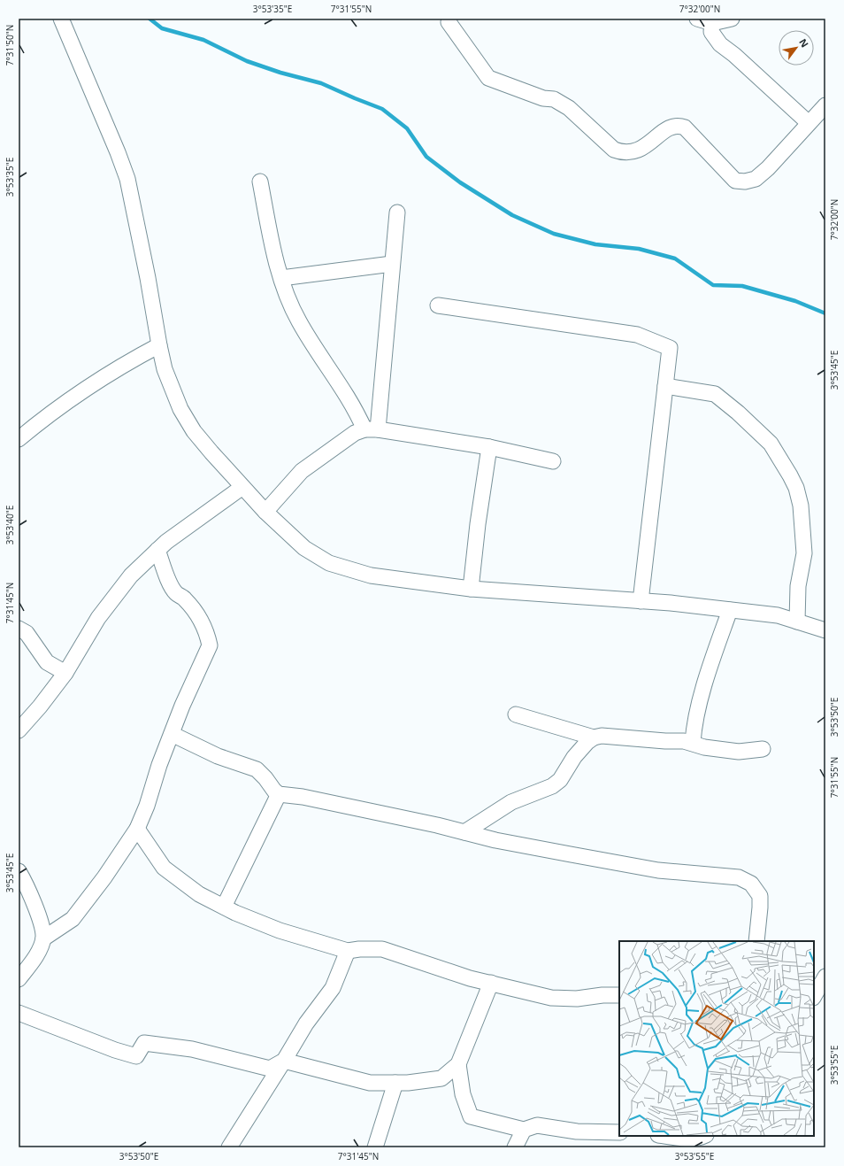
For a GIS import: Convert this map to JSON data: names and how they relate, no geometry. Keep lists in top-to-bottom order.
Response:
{
  "north": "top right",
  "coordinates": [
    "3°53'35\"E",
    "7°31'55\"N",
    "7°32'00\"N",
    "7°31'50\"N",
    "3°53'45\"E",
    "3°53'40\"E",
    "7°31'45\"N",
    "3°53'50\"E",
    "3°53'55\"E"
  ]
}
